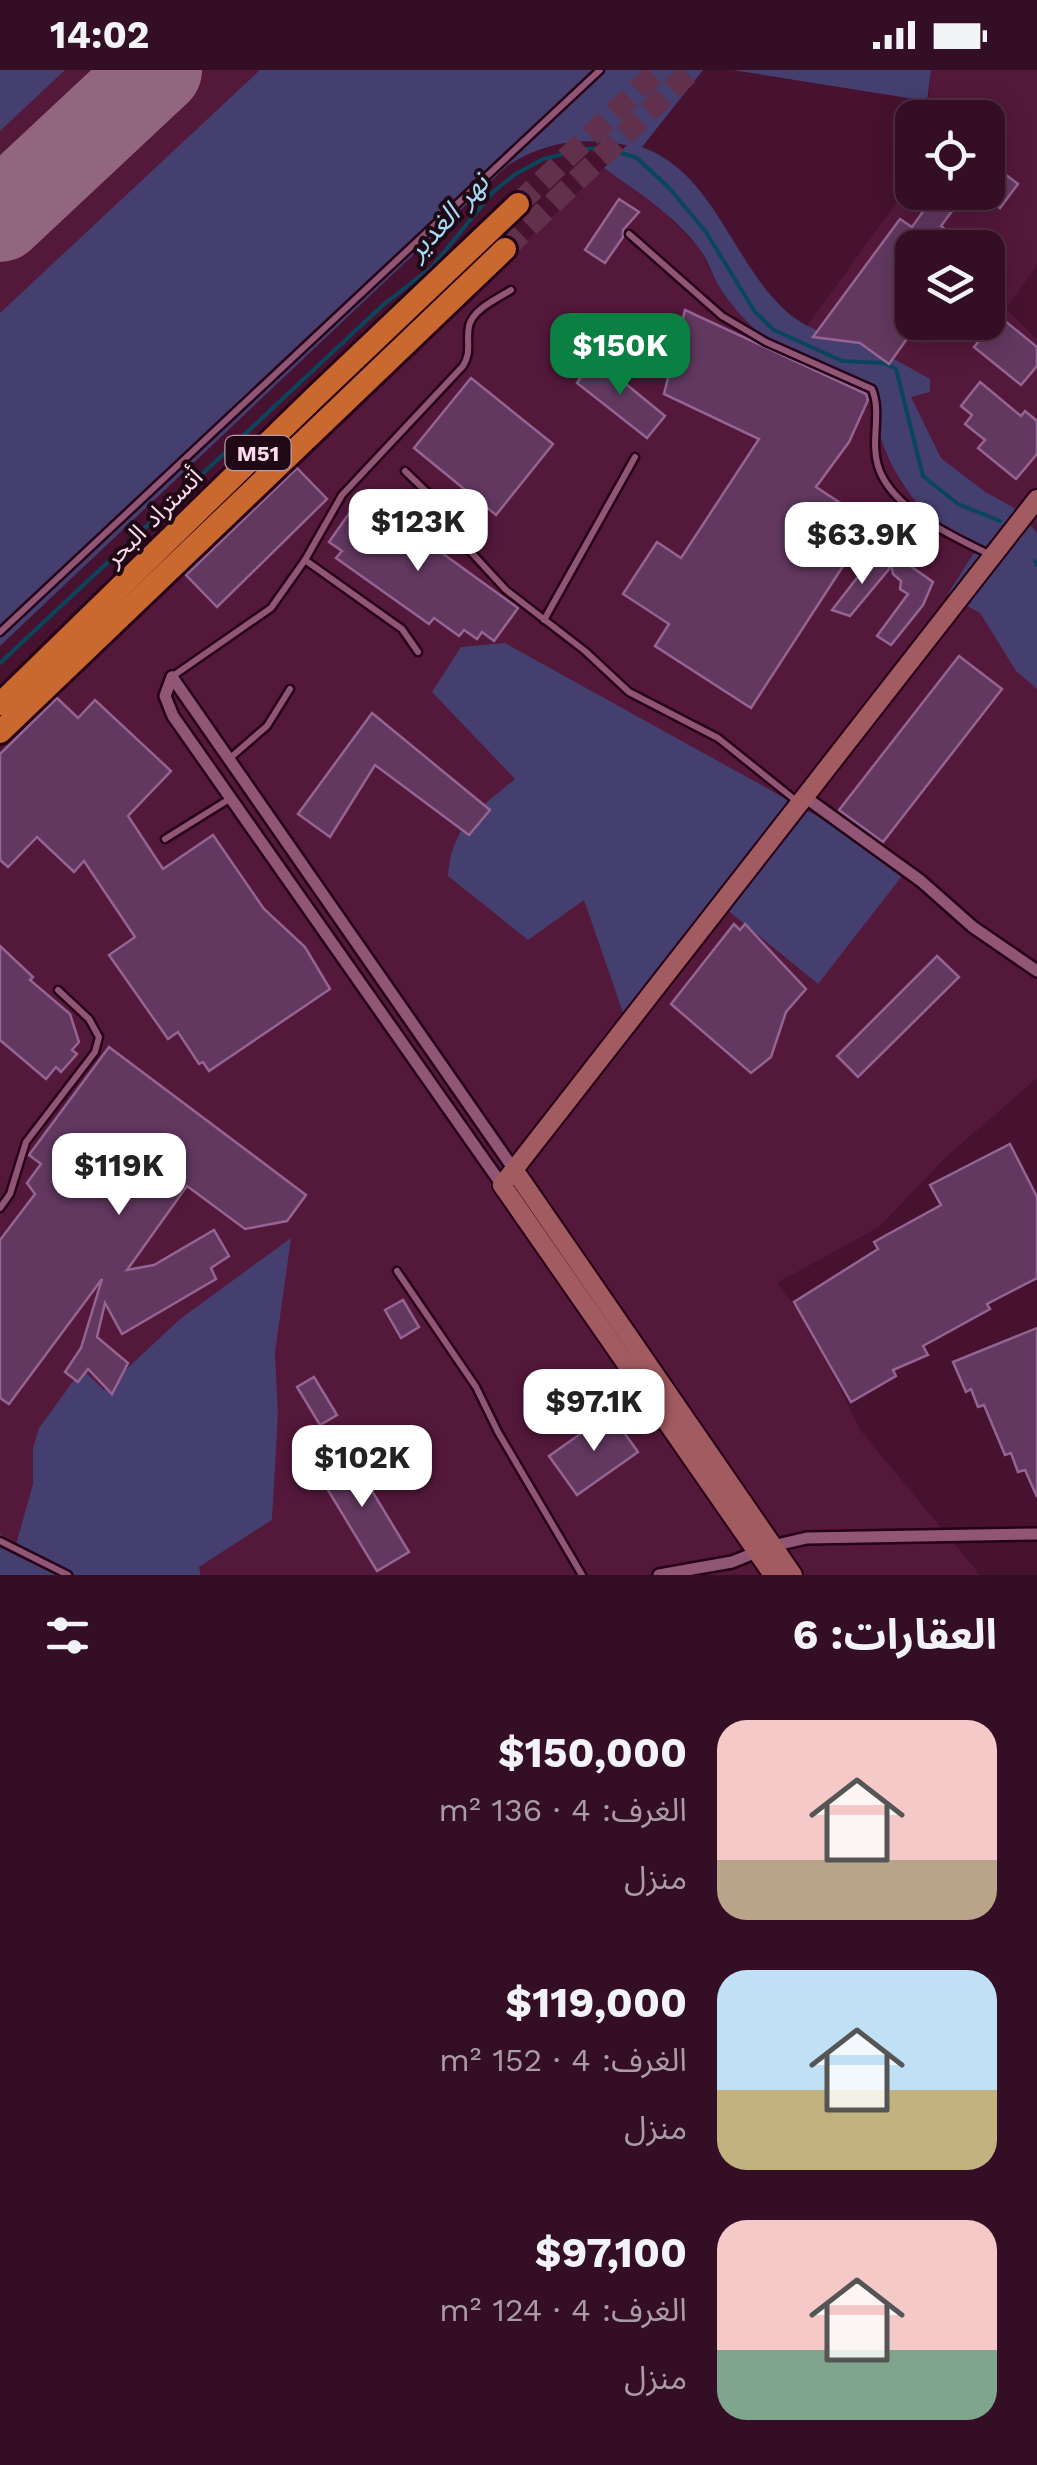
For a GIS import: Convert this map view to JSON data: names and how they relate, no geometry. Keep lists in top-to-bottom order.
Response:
{
  "streets": {
    "highway": ["M51", "أتستراد البحر"]
  },
  "water": ["نهر الغدير"],
  "page": {
    "status": "14:02",
    "price": [
      "$150K",
      "$123K",
      "$63.9K",
      "$119K",
      "$97.1K",
      "$102K"
    ],
    "heading": "العقارات: 6",
    "list": [
      {
        "name": "$150,000",
        "note": "الغرف: 4 · 136 m² · منزل"
      },
      {
        "name": "$119,000",
        "note": "الغرف: 4 · 152 m² · منزل"
      },
      {
        "name": "$97,100",
        "note": "الغرف: 4 · 124 m² · منزل"
      }
    ]
  }
}
